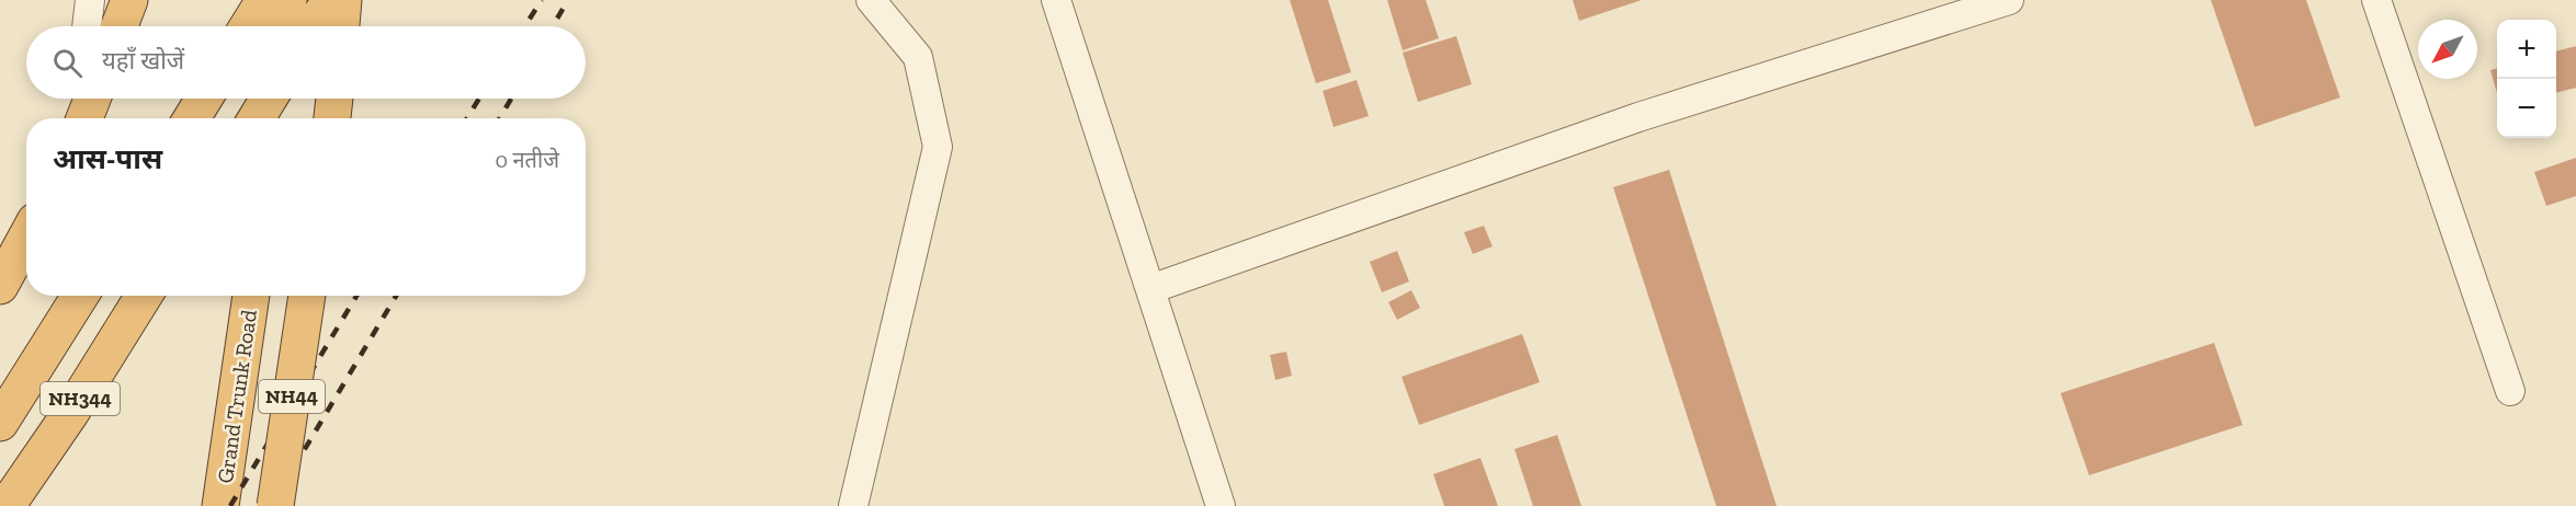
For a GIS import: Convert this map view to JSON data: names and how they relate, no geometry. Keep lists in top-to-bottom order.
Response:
{
  "streets": {
    "highway": ["Grand Trunk Road", "NH44", "NH344"]
  },
  "north": "bottom left",
  "page": {
    "map_buttons": ["+", "−"],
    "search": "यहाँ खोजें",
    "heading": ["आस-पास", "0 नतीजे"]
  }
}
